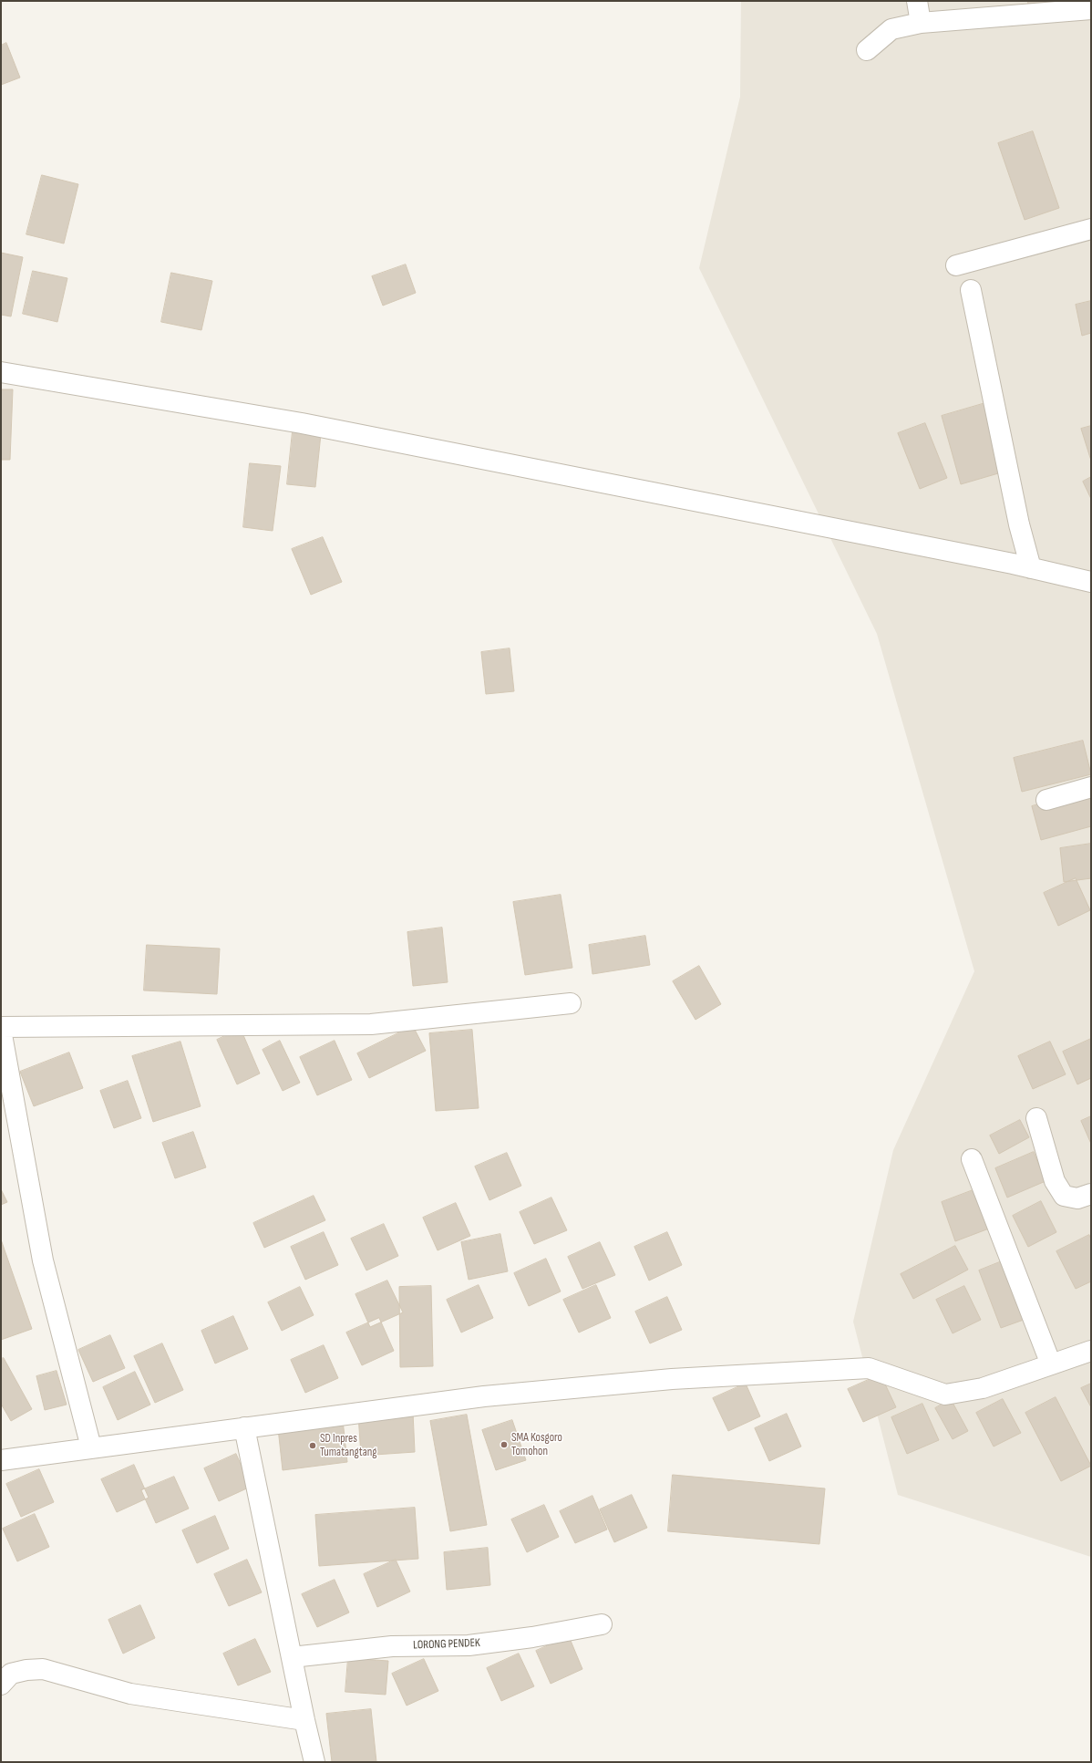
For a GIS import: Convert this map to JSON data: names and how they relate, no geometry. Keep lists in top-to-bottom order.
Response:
{
  "streets": {
    "street": ["LORONG PENDEK"]
  },
  "places": ["SMA Kosgoro Tomohon", "SD Inpres Tumatangtang"]
}
